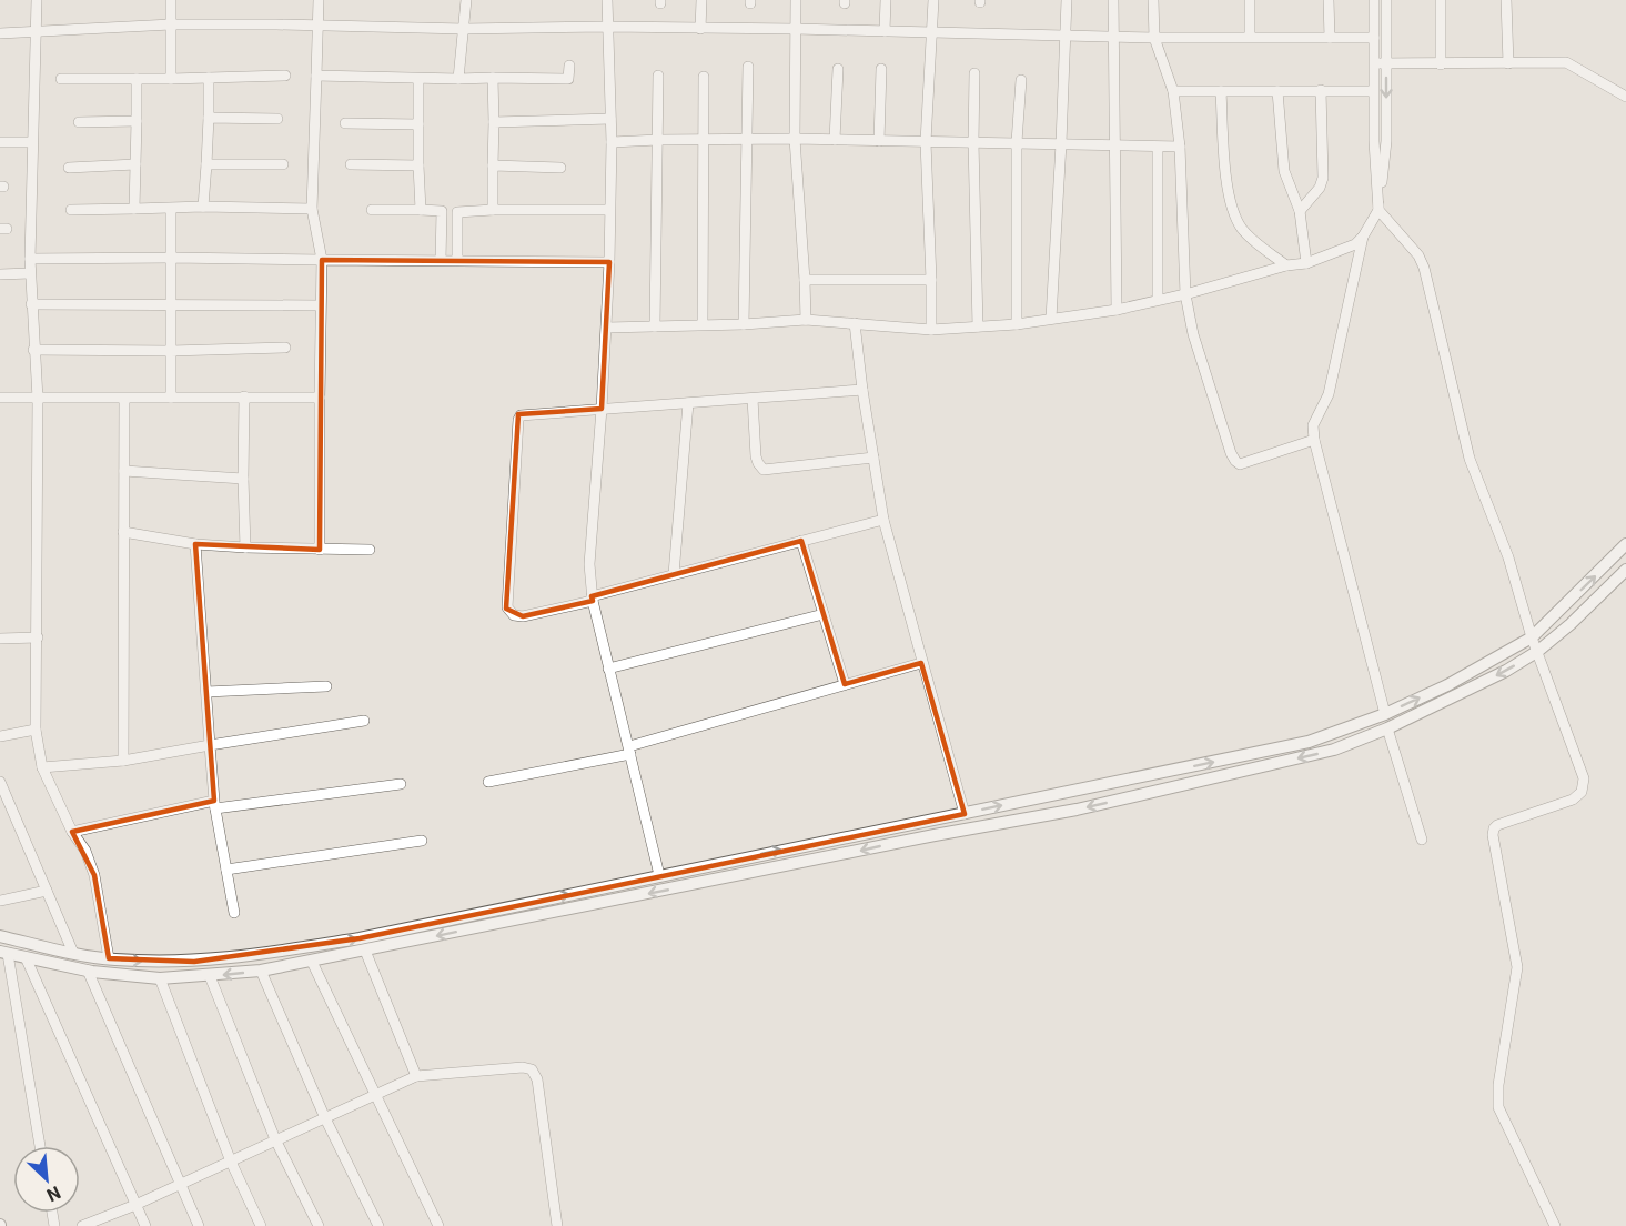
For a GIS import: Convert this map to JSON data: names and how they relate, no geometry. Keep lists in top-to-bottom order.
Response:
{
  "north": "bottom right"
}
